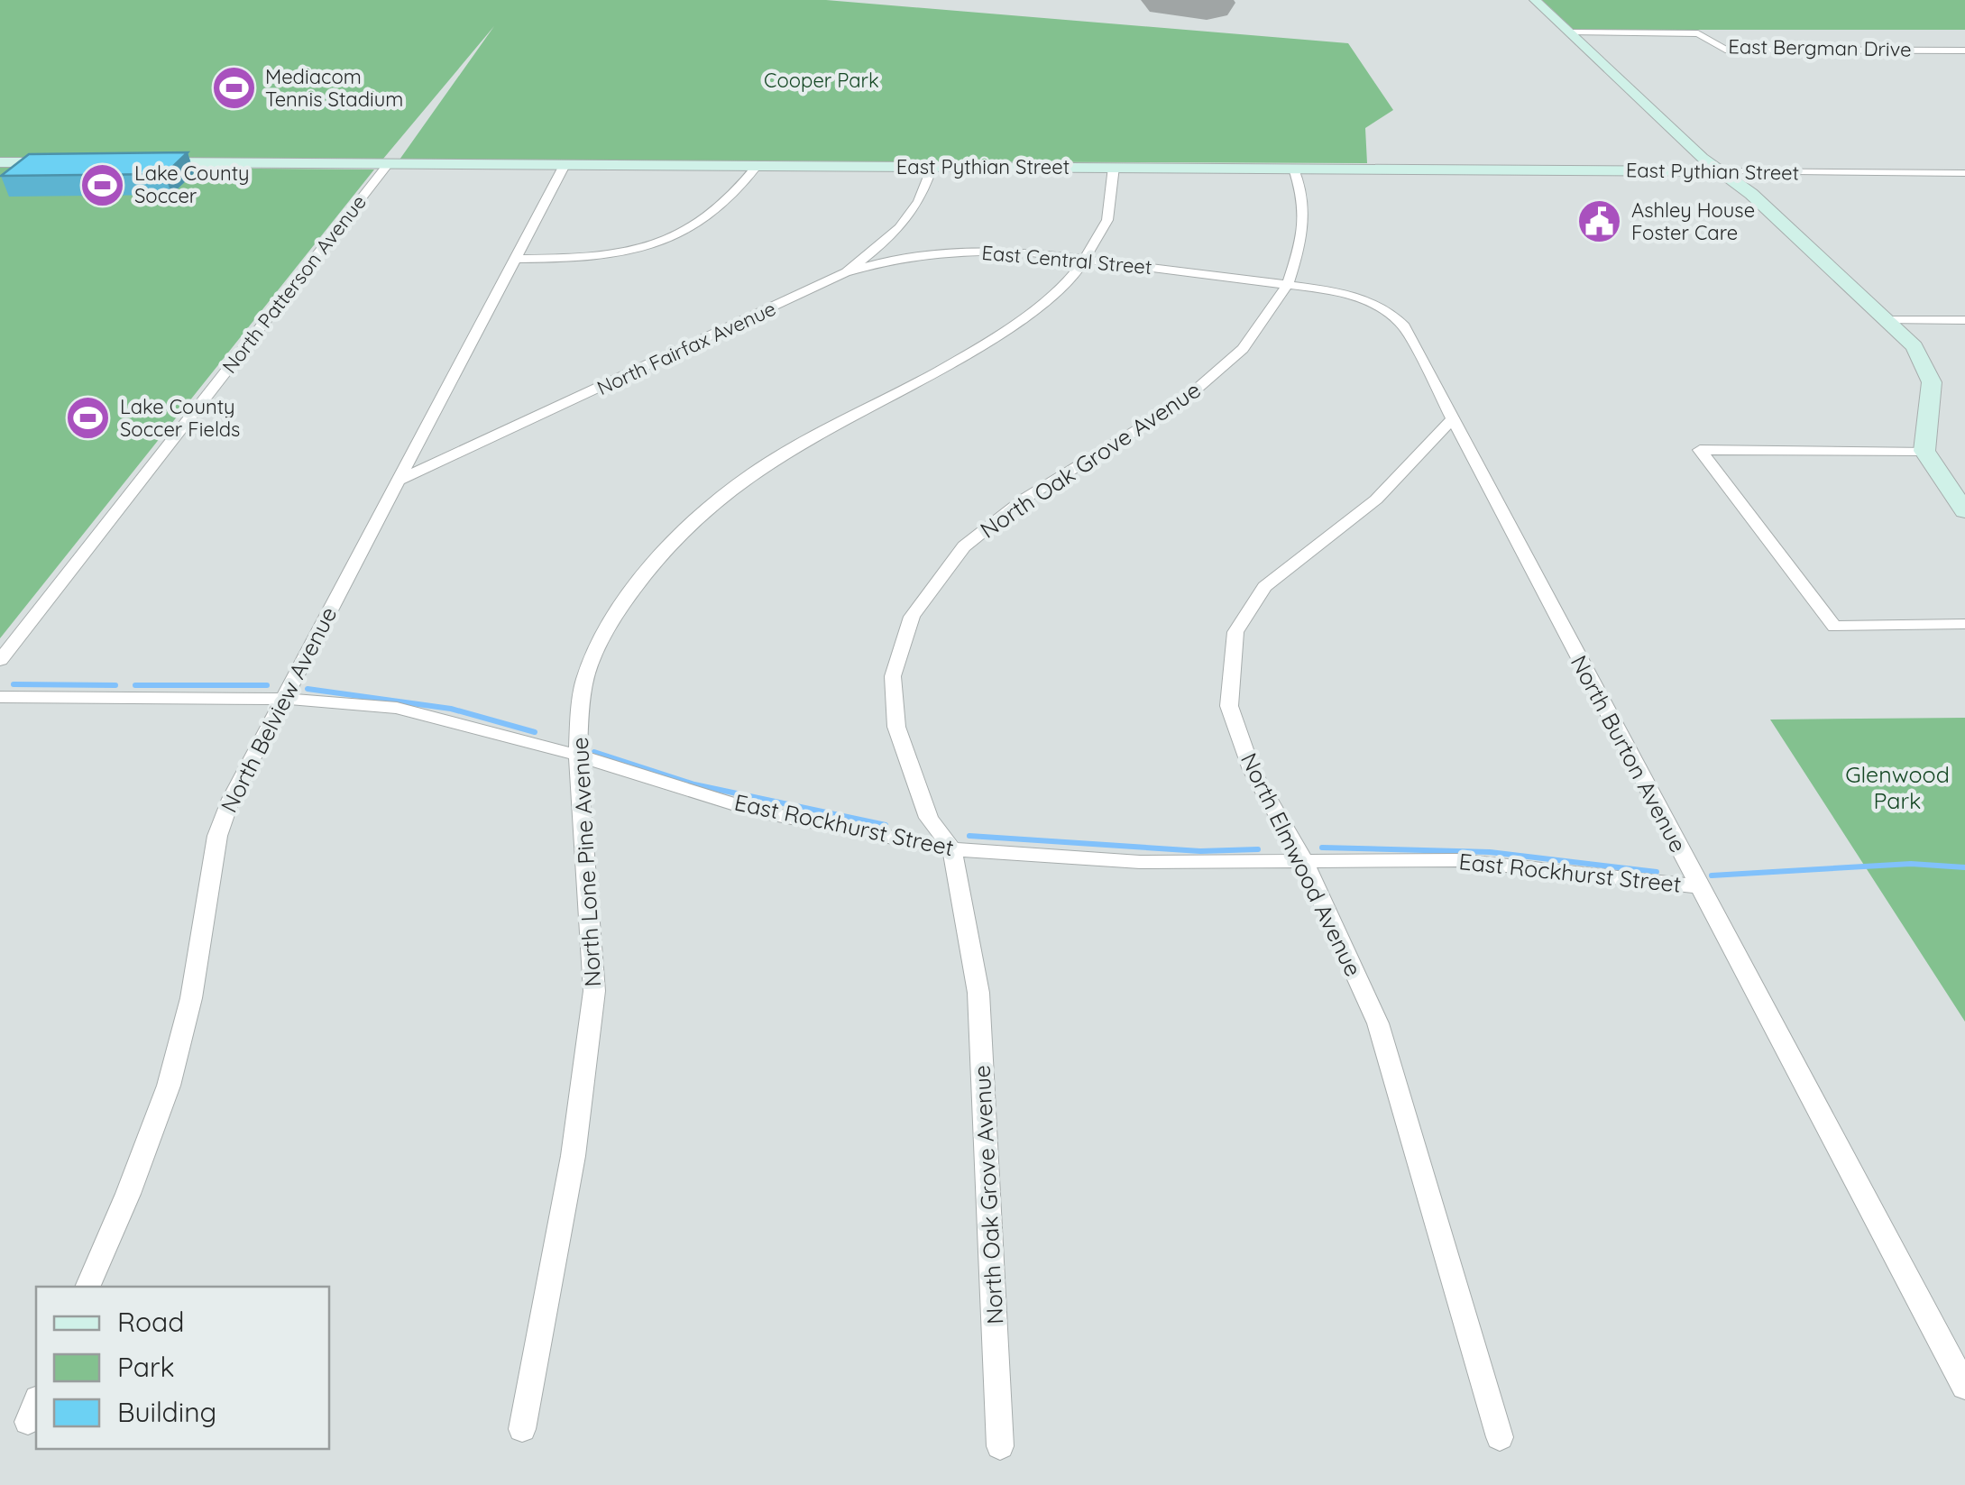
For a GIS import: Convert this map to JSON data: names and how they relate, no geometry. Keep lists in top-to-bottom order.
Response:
{
  "streets": {
    "street": [
      "East Bergman Drive",
      "East Pythian Street",
      "East Central Street",
      "North Patterson Avenue",
      "North Fairfax Avenue",
      "North Oak Grove Avenue",
      "North Belview Avenue",
      "North Burton Avenue",
      "East Rockhurst Street",
      "North Lone Pine Avenue",
      "North Elmwood Avenue"
    ]
  },
  "crossings": [
    ["East Pythian Street", "North Patterson Avenue"],
    ["East Pythian Street", "North Fairfax Avenue"],
    ["East Pythian Street", "North Oak Grove Avenue"],
    ["East Pythian Street", "North Belview Avenue"],
    ["East Pythian Street", "North Lone Pine Avenue"],
    ["East Central Street", "North Fairfax Avenue"],
    ["East Central Street", "North Oak Grove Avenue"],
    ["East Central Street", "North Burton Avenue"],
    ["East Central Street", "North Lone Pine Avenue"],
    ["North Fairfax Avenue", "North Belview Avenue"],
    ["North Oak Grove Avenue", "North Burton Avenue"],
    ["North Oak Grove Avenue", "East Rockhurst Street"],
    ["North Belview Avenue", "East Rockhurst Street"],
    ["North Burton Avenue", "East Rockhurst Street"],
    ["North Burton Avenue", "North Elmwood Avenue"],
    ["East Rockhurst Street", "North Lone Pine Avenue"],
    ["East Rockhurst Street", "North Elmwood Avenue"]
  ],
  "parks": ["Cooper Park", "Glenwood Park"],
  "places": {
    "sports": ["Mediacom Tennis Stadium", "Lake County Soccer", "Lake County Soccer Fields"],
    "public building": ["Ashley House Foster Care"]
  },
  "legend": ["Road", "Park", "Building"]
}
